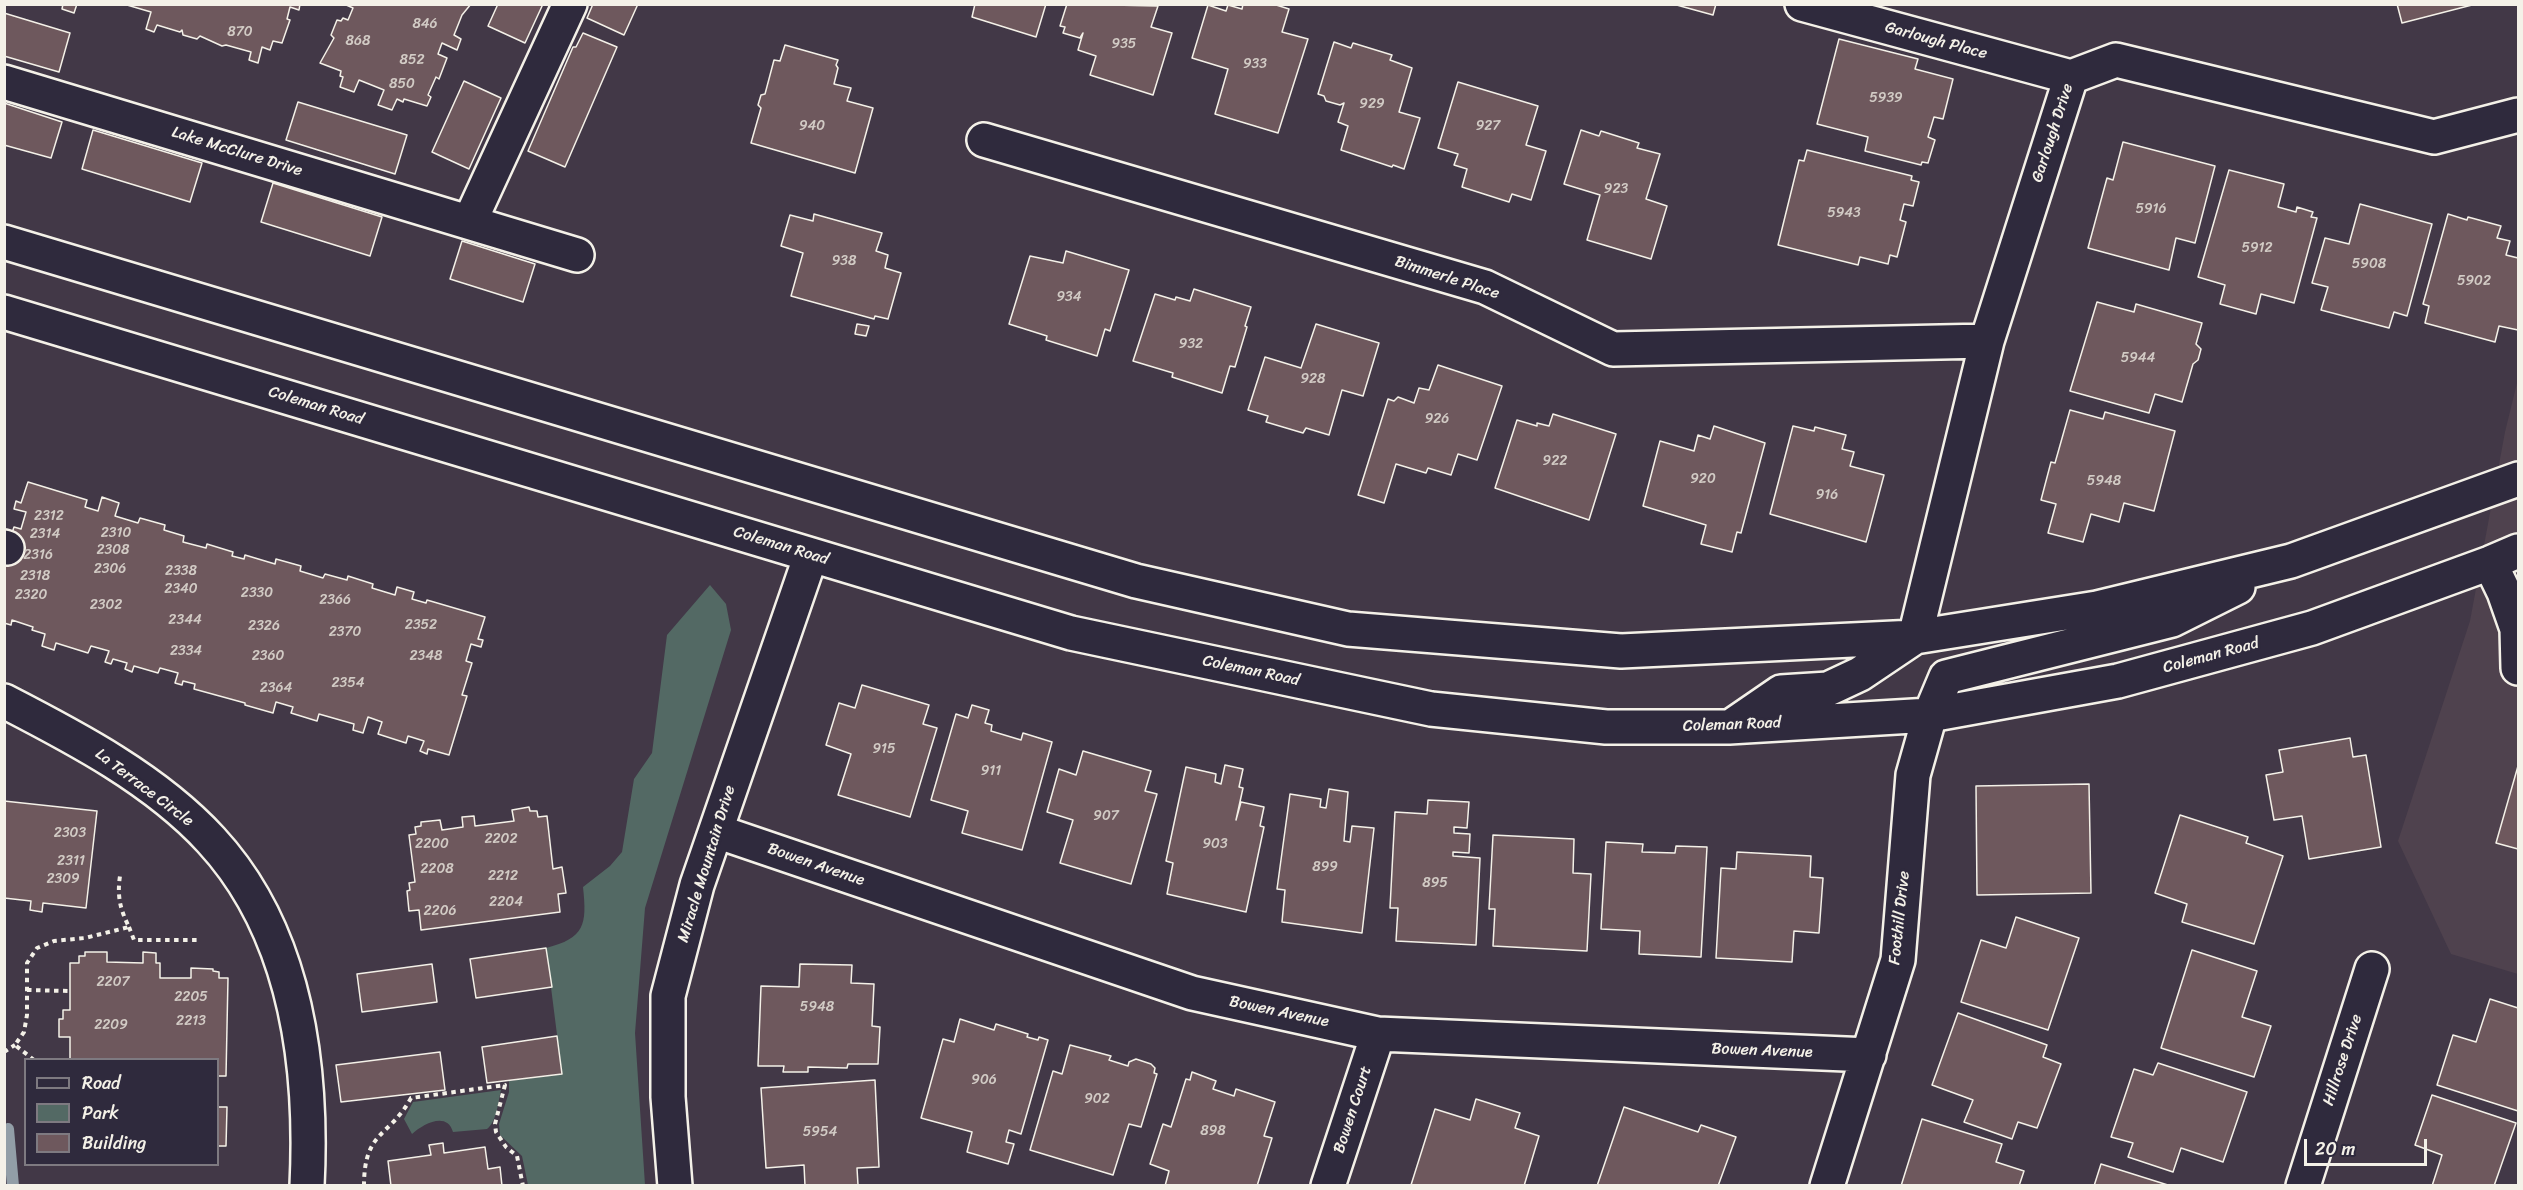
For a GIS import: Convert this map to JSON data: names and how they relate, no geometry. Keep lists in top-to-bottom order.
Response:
{
  "streets": {
    "street": [
      "Garlough Place",
      "Garlough Drive",
      "Lake McClure Drive",
      "Bimmerle Place",
      "Coleman Road",
      "La Terrace Circle",
      "Miracle Mountain Drive",
      "Bowen Avenue",
      "Foothill Drive",
      "Hillrose Drive",
      "Bowen Court"
    ]
  },
  "crossings": [
    ["Garlough Place", "Garlough Drive"],
    ["Garlough Drive", "Bimmerle Place"],
    ["Coleman Road", "Miracle Mountain Drive"],
    ["Coleman Road", "Foothill Drive"],
    ["Miracle Mountain Drive", "Bowen Avenue"],
    ["Bowen Avenue", "Foothill Drive"],
    ["Bowen Avenue", "Bowen Court"]
  ],
  "house_numbers": [
    "846",
    "870",
    "868",
    "935",
    "852",
    "933",
    "850",
    "5939",
    "929",
    "940",
    "927",
    "923",
    "5916",
    "5943",
    "5912",
    "938",
    "5908",
    "5902",
    "934",
    "932",
    "5944",
    "928",
    "926",
    "922",
    "920",
    "5948",
    "916",
    "2312",
    "2310",
    "2314",
    "2308",
    "2316",
    "2306",
    "2338",
    "2318",
    "2340",
    "2330",
    "2320",
    "2366",
    "2302",
    "2344",
    "2352",
    "2326",
    "2370",
    "2334",
    "2360",
    "2348",
    "2354",
    "2364",
    "915",
    "911",
    "907",
    "2303",
    "2202",
    "2200",
    "903",
    "2311",
    "899",
    "2208",
    "2212",
    "2309",
    "895",
    "2204",
    "2206",
    "2207",
    "2205",
    "5948",
    "2213",
    "2209",
    "906",
    "902",
    "898",
    "5954"
  ],
  "legend": ["Road", "Park", "Building"],
  "scale_bar": "20 m"
}
